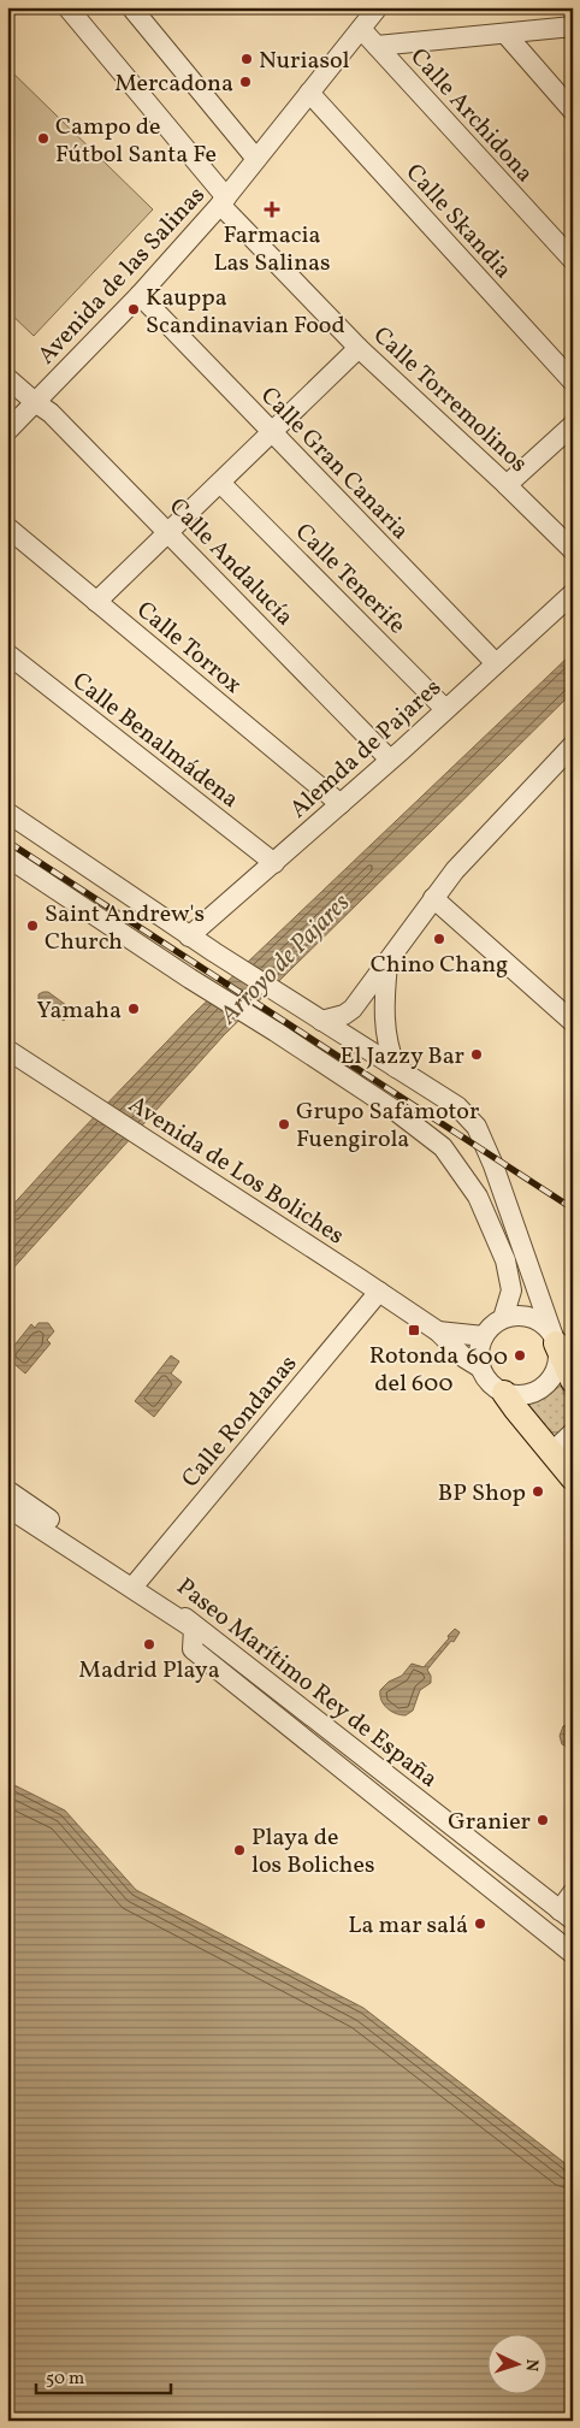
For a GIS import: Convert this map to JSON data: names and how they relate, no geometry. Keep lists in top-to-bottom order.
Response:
{
  "streets": {
    "street": [
      "Calle Archidona",
      "Calle Skandia",
      "Avenida de las Salinas",
      "Calle Torremolinos",
      "Calle Gran Canaria",
      "Calle Andalucía",
      "Calle Tenerife",
      "Calle Torrox",
      "Calle Benalmádena",
      "Alemda de Pajares",
      "Avenida de Los Boliches",
      "Calle Rondanas",
      "Paseo Marítimo Rey de España"
    ]
  },
  "crossings": [
    ["Calle Archidona", "Avenida de las Salinas"],
    ["Calle Skandia", "Avenida de las Salinas"],
    ["Avenida de las Salinas", "Calle Torremolinos"],
    ["Avenida de las Salinas", "Calle Gran Canaria"],
    ["Avenida de las Salinas", "Calle Andalucía"],
    ["Calle Gran Canaria", "Alemda de Pajares"],
    ["Calle Andalucía", "Alemda de Pajares"],
    ["Calle Tenerife", "Alemda de Pajares"],
    ["Calle Torrox", "Alemda de Pajares"],
    ["Calle Benalmádena", "Alemda de Pajares"],
    ["Avenida de Los Boliches", "Calle Rondanas"],
    ["Calle Rondanas", "Paseo Marítimo Rey de España"]
  ],
  "water": ["Arroyo de Pajares"],
  "places": {
    "other": [
      "Nuriasol",
      "Mercadona",
      "Campo de Fútbol Santa Fe",
      "Kauppa Scandinavian Food",
      "Saint Andrew's Church",
      "Chino Chang",
      "Yamaha",
      "El Jazzy Bar",
      "Grupo Safamotor Fuengirola",
      "600",
      "BP Shop",
      "Madrid Playa",
      "Granier",
      "Playa de los Boliches",
      "La mar salá"
    ],
    "health": ["Farmacia Las Salinas"],
    "transit": ["Rotonda del 600"]
  },
  "scale_bar": "50 m",
  "north": "right"
}
